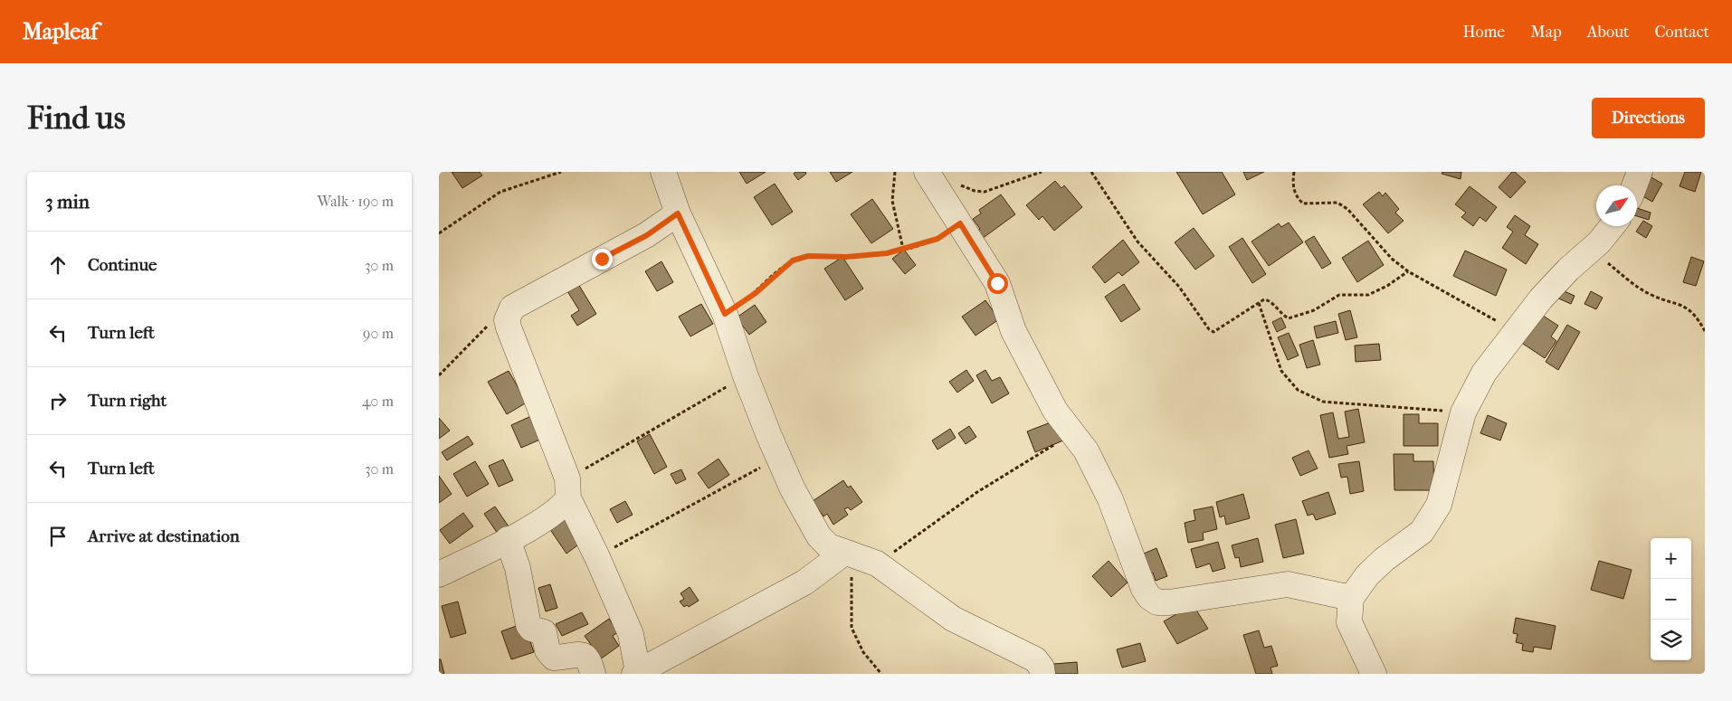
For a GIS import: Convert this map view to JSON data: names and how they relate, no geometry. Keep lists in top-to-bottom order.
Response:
{
  "north": "top right",
  "page": {
    "header": "Mapleaf",
    "nav": [
      "Home",
      "Map",
      "About",
      "Contact"
    ],
    "buttons": "Directions",
    "title": "Find us",
    "heading": ["3 min", "Walk · 190 m"],
    "list": [
      ["Continue", "30 m"],
      ["Turn left", "90 m"],
      ["Turn right", "40 m"],
      ["Turn left", "30 m"],
      "Arrive at destination"
    ],
    "map_buttons": ["+", "−"]
  }
}
